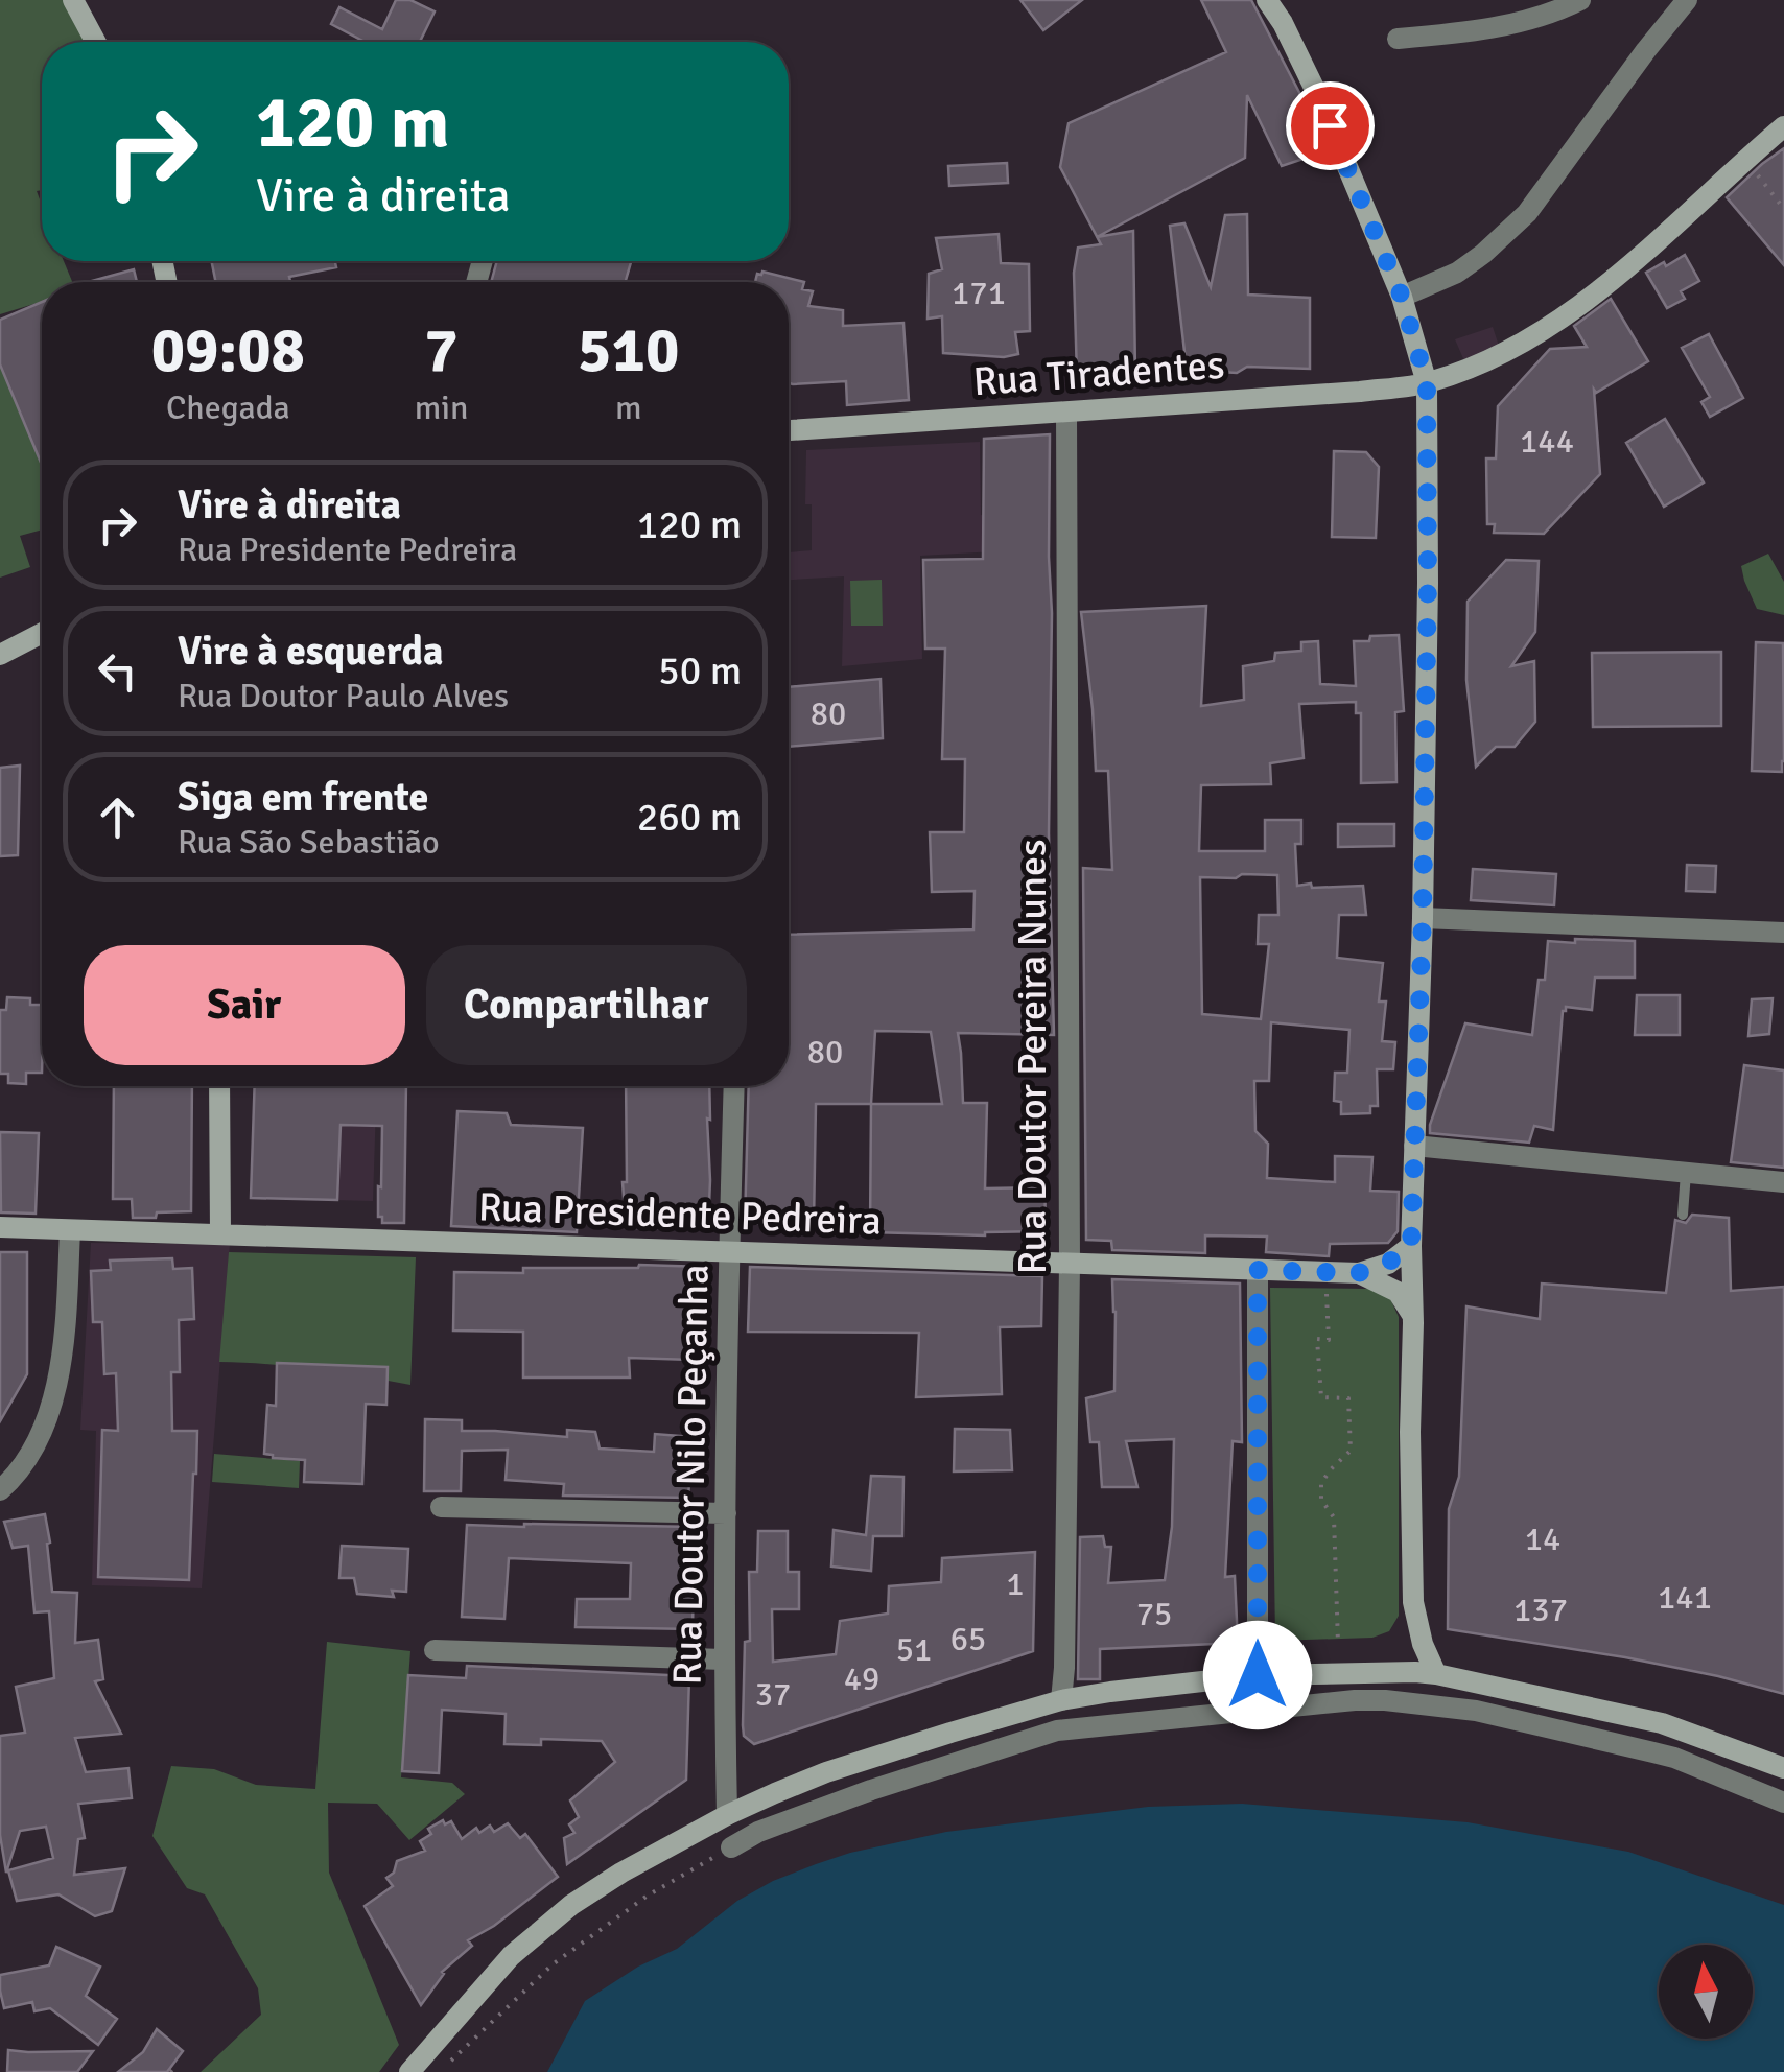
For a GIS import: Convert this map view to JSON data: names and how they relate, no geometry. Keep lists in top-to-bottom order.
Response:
{
  "streets": {
    "main road": ["Rua Tiradentes", "Rua Presidente Pedreira"],
    "street": ["Rua Doutor Pereira Nunes", "Rua Doutor Nilo Peçanha"]
  },
  "crossings": [
    ["Rua Tiradentes", "Rua Doutor Pereira Nunes"],
    ["Rua Doutor Pereira Nunes", "Rua Presidente Pedreira"],
    ["Rua Presidente Pedreira", "Rua Doutor Nilo Peçanha"]
  ],
  "house_numbers": [
    "171",
    "144",
    "80",
    "80",
    "14",
    "1",
    "141",
    "137",
    "75",
    "65",
    "51",
    "49",
    "37"
  ],
  "north": "top",
  "page": {
    "turn": ["120 m", "Vire à direita"],
    "eta": [
      "09:08",
      "Chegada",
      "7",
      "min",
      "510",
      "m"
    ],
    "list": [
      {
        "name": "Vire à direita",
        "note": "Rua Presidente Pedreira",
        "value": "120 m"
      },
      {
        "name": "Vire à esquerda",
        "note": "Rua Doutor Paulo Alves",
        "value": "50 m"
      },
      {
        "name": "Siga em frente",
        "note": "Rua São Sebastião",
        "value": "260 m"
      }
    ],
    "buttons": ["Sair", "Compartilhar"]
  }
}
